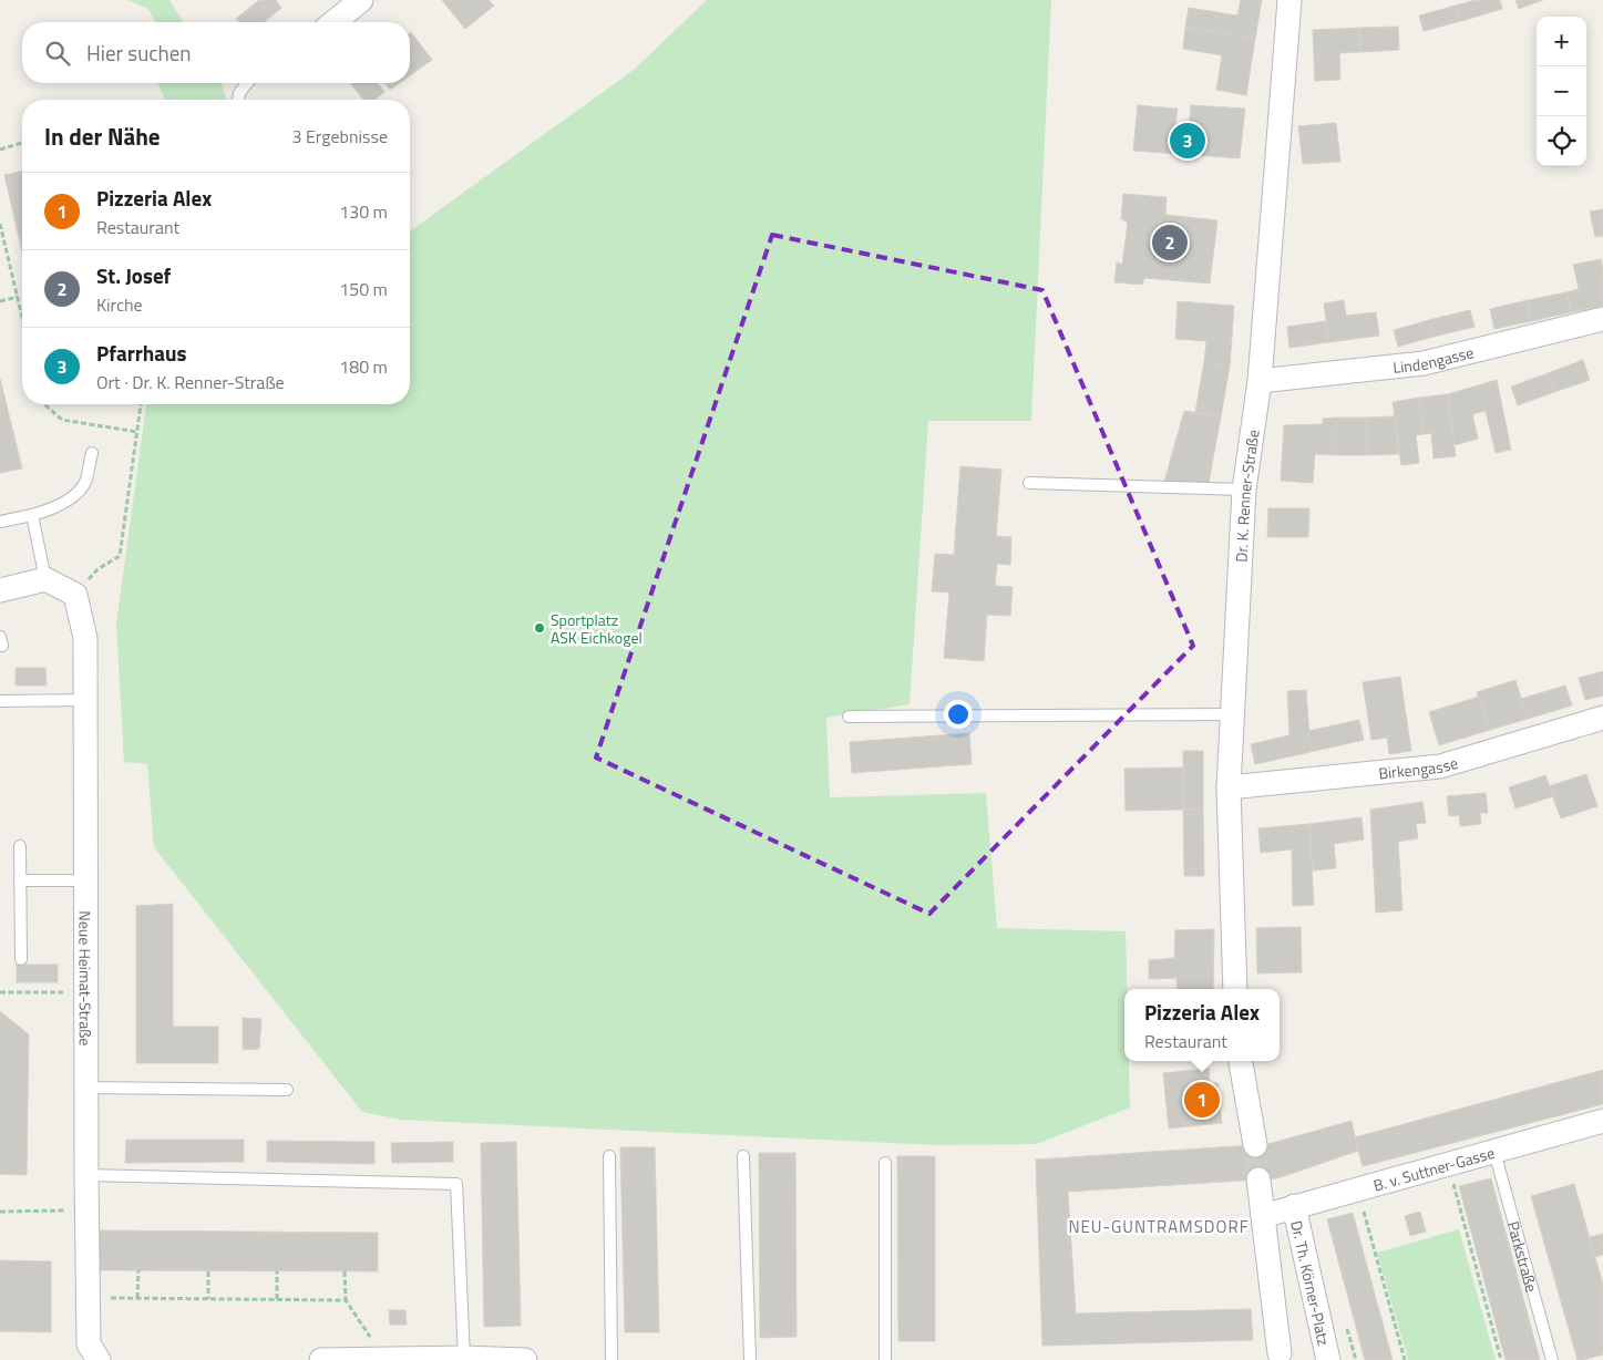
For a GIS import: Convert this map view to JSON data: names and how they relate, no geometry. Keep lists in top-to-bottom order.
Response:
{
  "streets": {
    "street": [
      "Lindengasse",
      "Dr. K. Renner-Straße",
      "Birkengasse",
      "Neue Heimat-Straße",
      "B. v. Suttner-Gasse",
      "Dr. Th. Körner-Platz"
    ],
    "lane": ["Parkstraße"]
  },
  "crossings": [
    ["Lindengasse", "Dr. K. Renner-Straße"],
    ["Dr. K. Renner-Straße", "Birkengasse"],
    ["B. v. Suttner-Gasse", "Parkstraße"],
    ["B. v. Suttner-Gasse", "Dr. Th. Körner-Platz"]
  ],
  "districts": ["NEU-GUNTRAMSDORF"],
  "places": ["Sportplatz ASK Eichkogel"],
  "page": {
    "map_buttons": ["+", "−"],
    "search": "Hier suchen",
    "heading": ["In der Nähe", "3 Ergebnisse"],
    "pins": ["3", "2", "1"],
    "list": [
      {
        "mark": "1",
        "name": "Pizzeria Alex",
        "note": "Restaurant",
        "value": "130 m"
      },
      {
        "mark": "2",
        "name": "St. Josef",
        "note": "Kirche",
        "value": "150 m"
      },
      {
        "mark": "3",
        "name": "Pfarrhaus",
        "note": "Ort · Dr. K. Renner-Straße",
        "value": "180 m"
      }
    ],
    "popup": ["Pizzeria Alex", "Restaurant"]
  }
}
